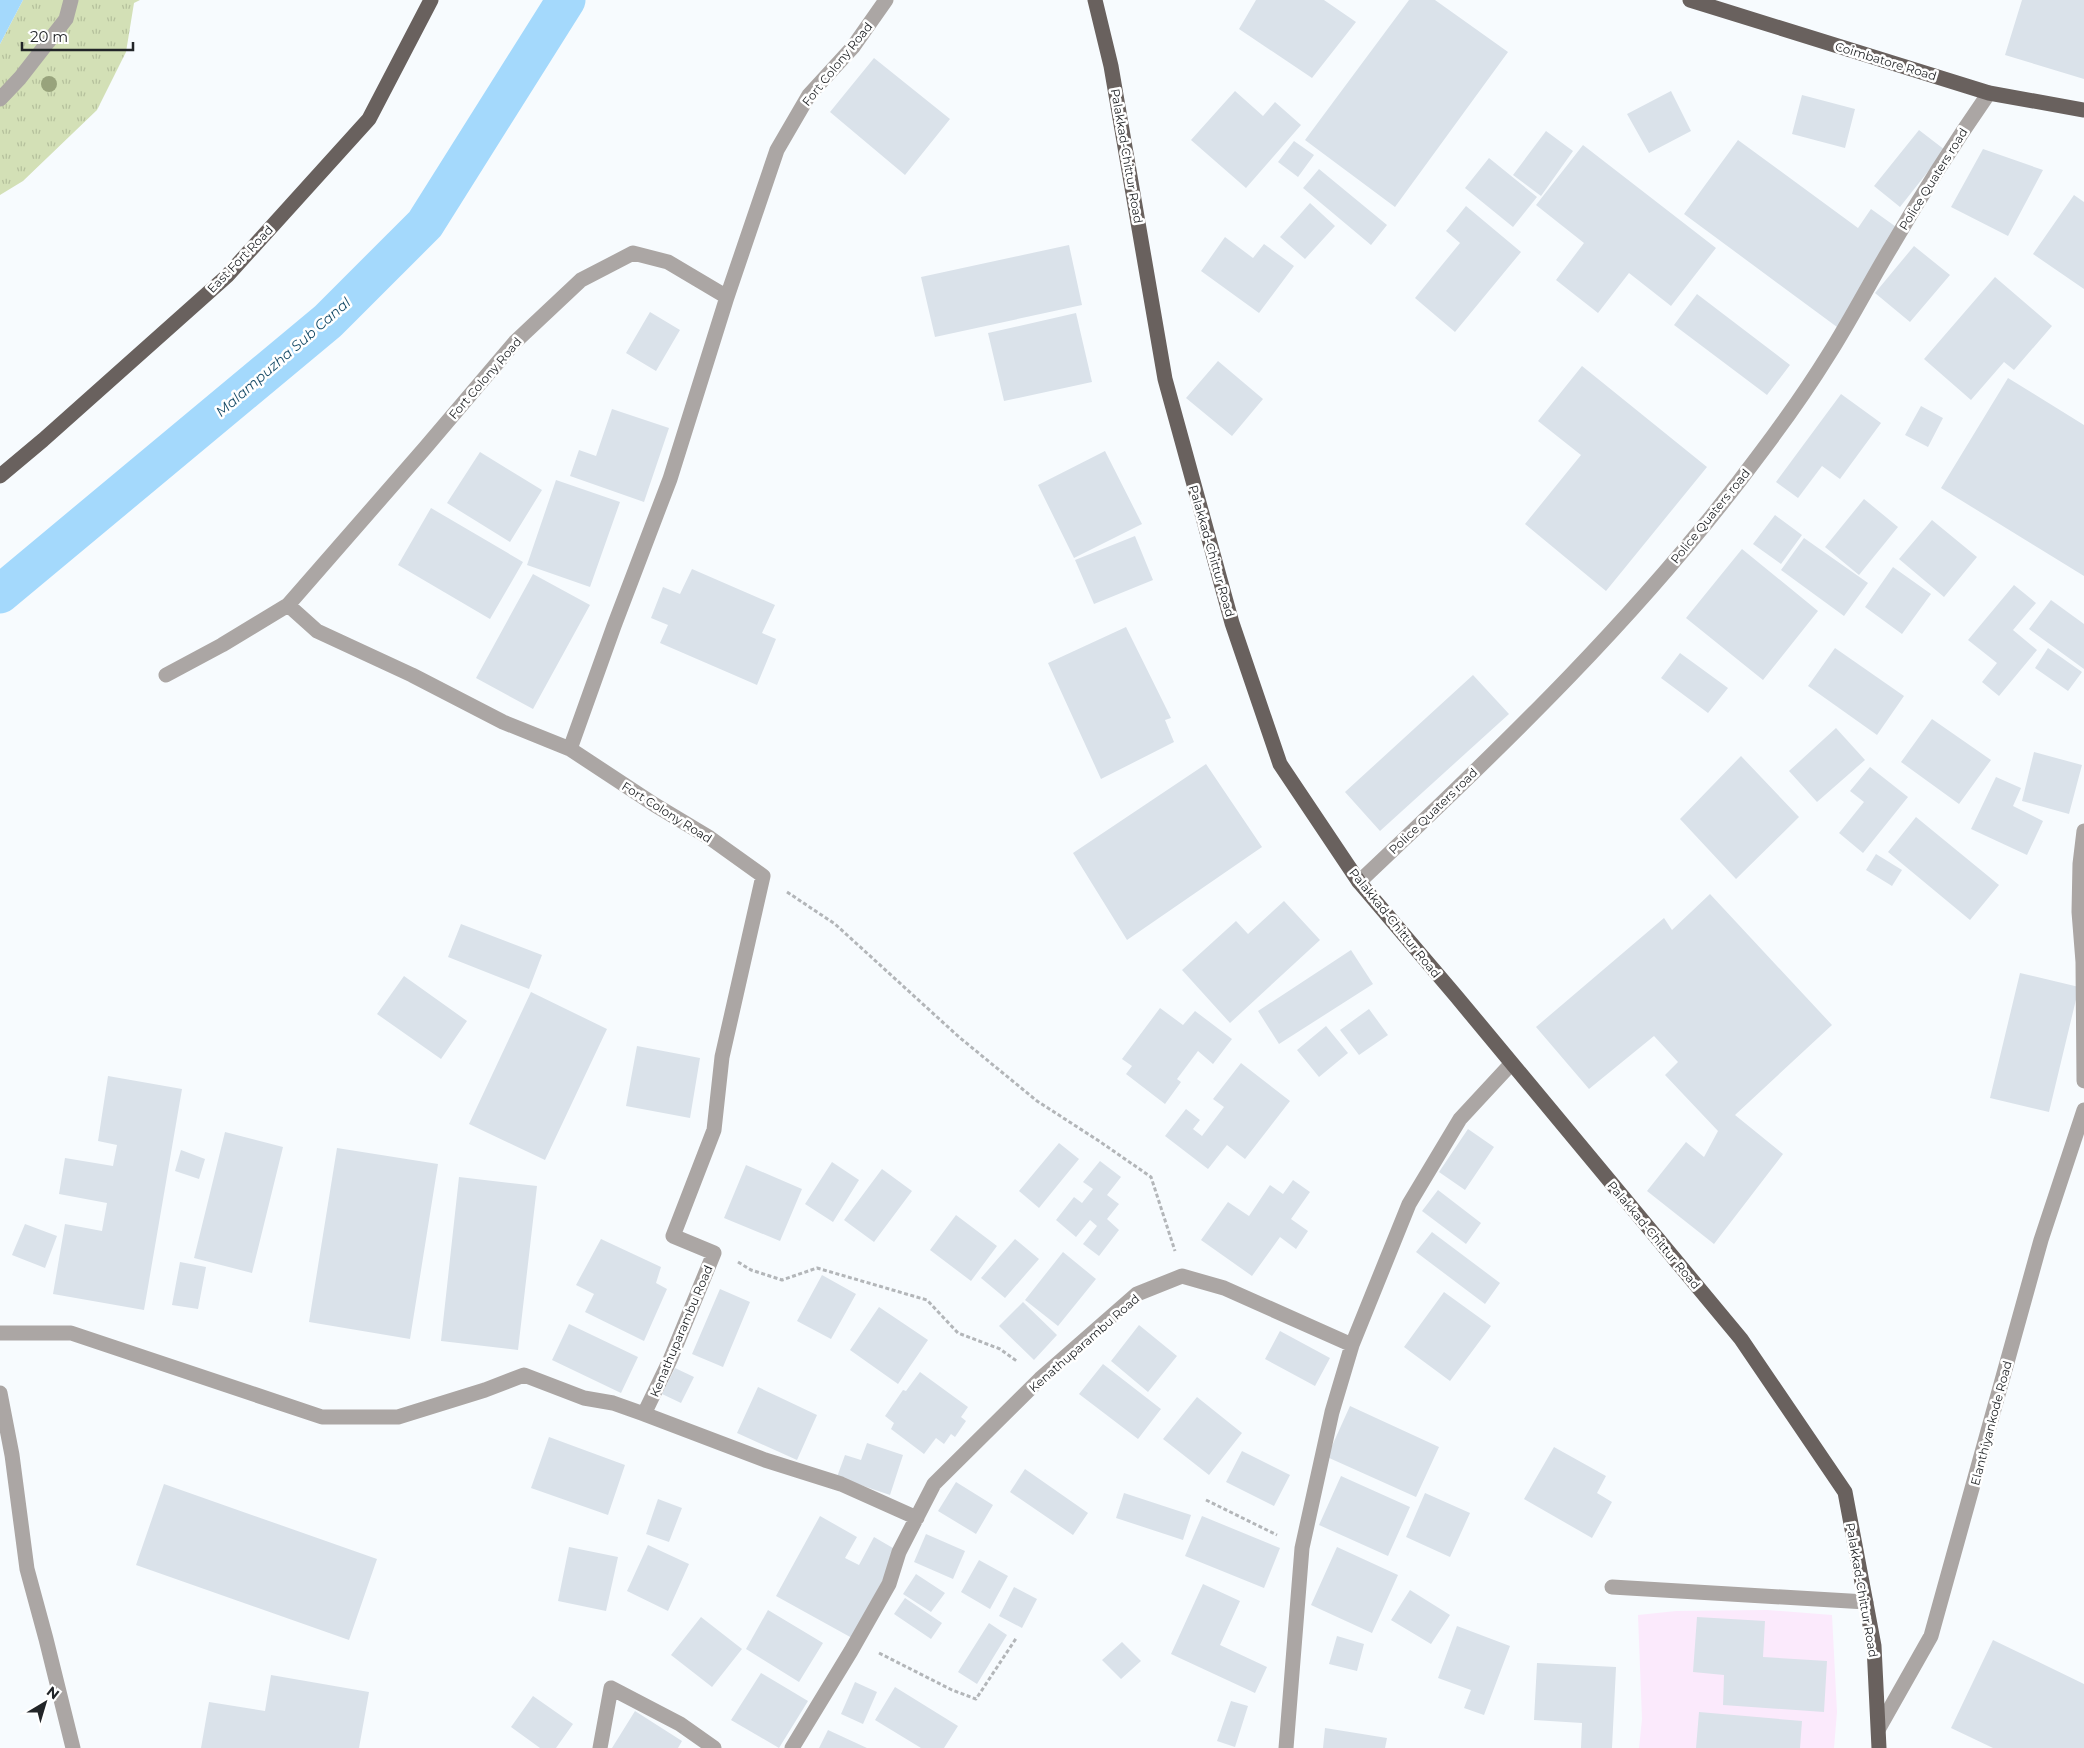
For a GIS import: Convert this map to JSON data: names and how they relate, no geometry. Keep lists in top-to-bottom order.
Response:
{
  "streets": {
    "main road": ["Coimbatore Road", "Palakkad-Chittur Road", "East Fort Road"],
    "street": [
      "Fort Colony Road",
      "Police Quaters road",
      "Kenathuparambu Road",
      "Elanthiyankode Road"
    ]
  },
  "crossings": [
    ["Coimbatore Road", "Police Quaters road"],
    ["Fort Colony Road", "Kenathuparambu Road"],
    ["Palakkad-Chittur Road", "Police Quaters road"],
    ["Palakkad-Chittur Road", "Elanthiyankode Road"]
  ],
  "water": ["Malampuzha Sub Canal"],
  "scale_bar": "20 m",
  "north": "top right"
}
